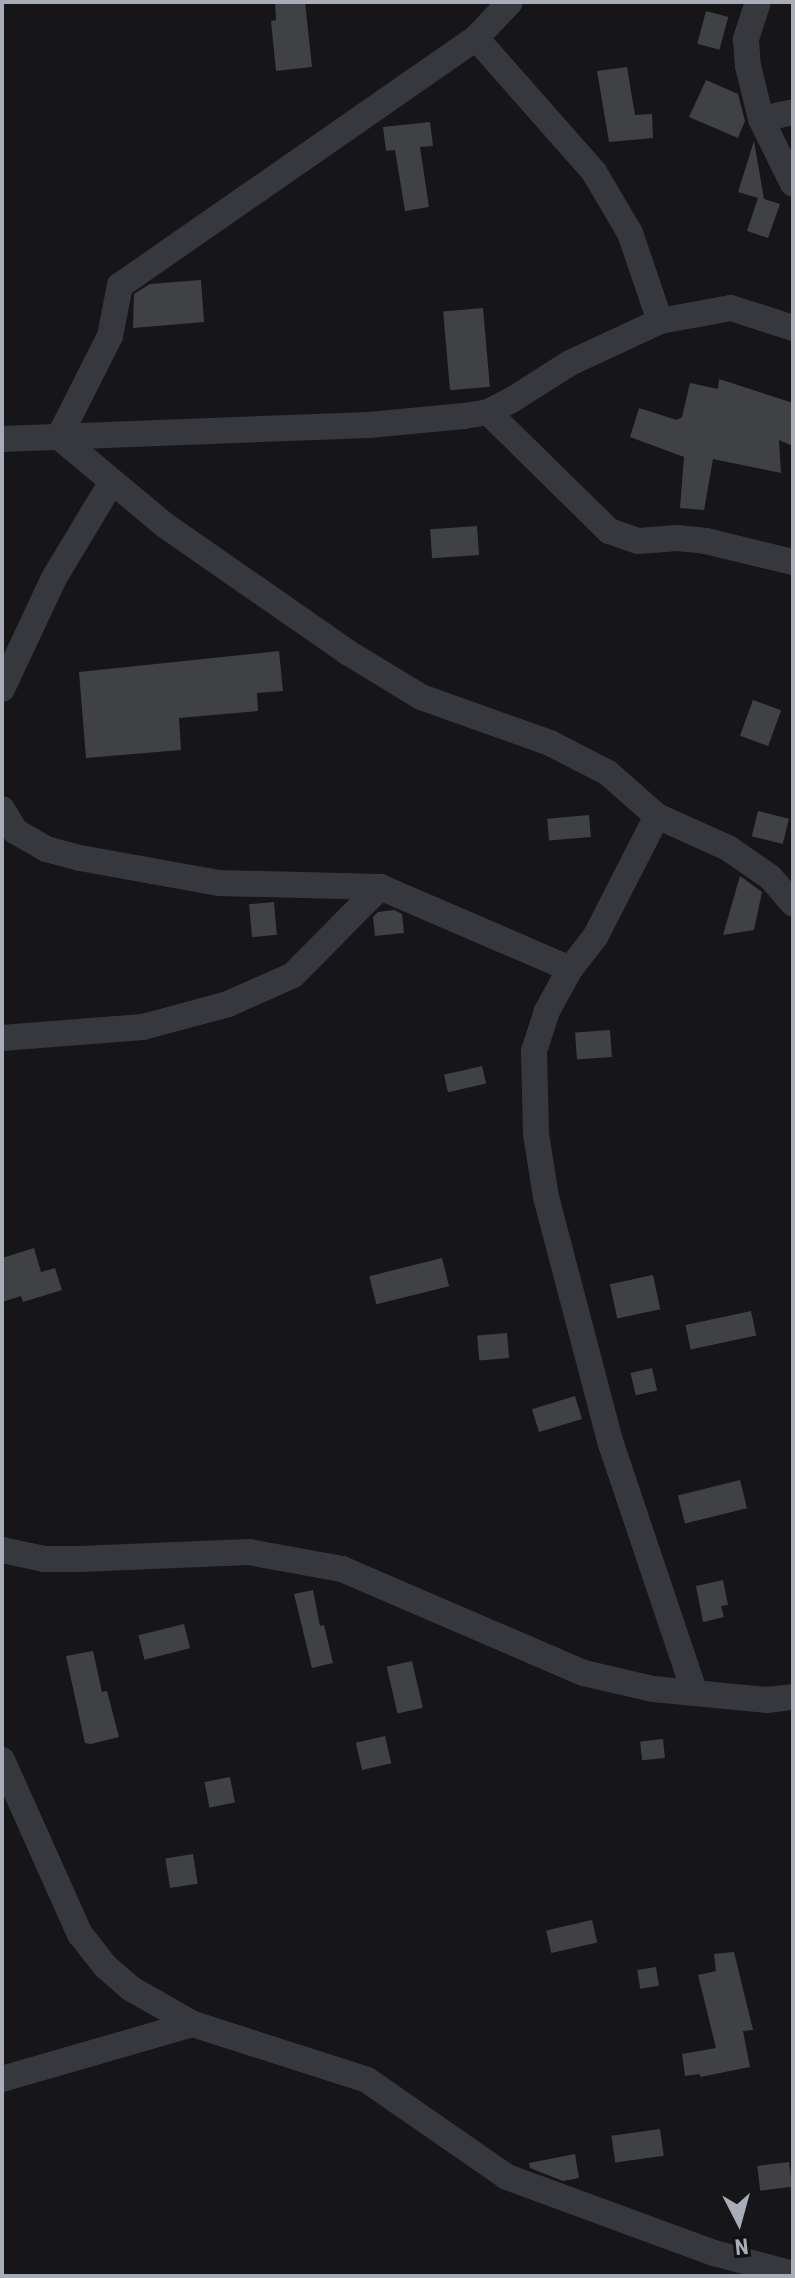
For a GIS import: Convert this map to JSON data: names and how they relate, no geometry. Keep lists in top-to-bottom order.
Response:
{
  "north": "bottom"
}
